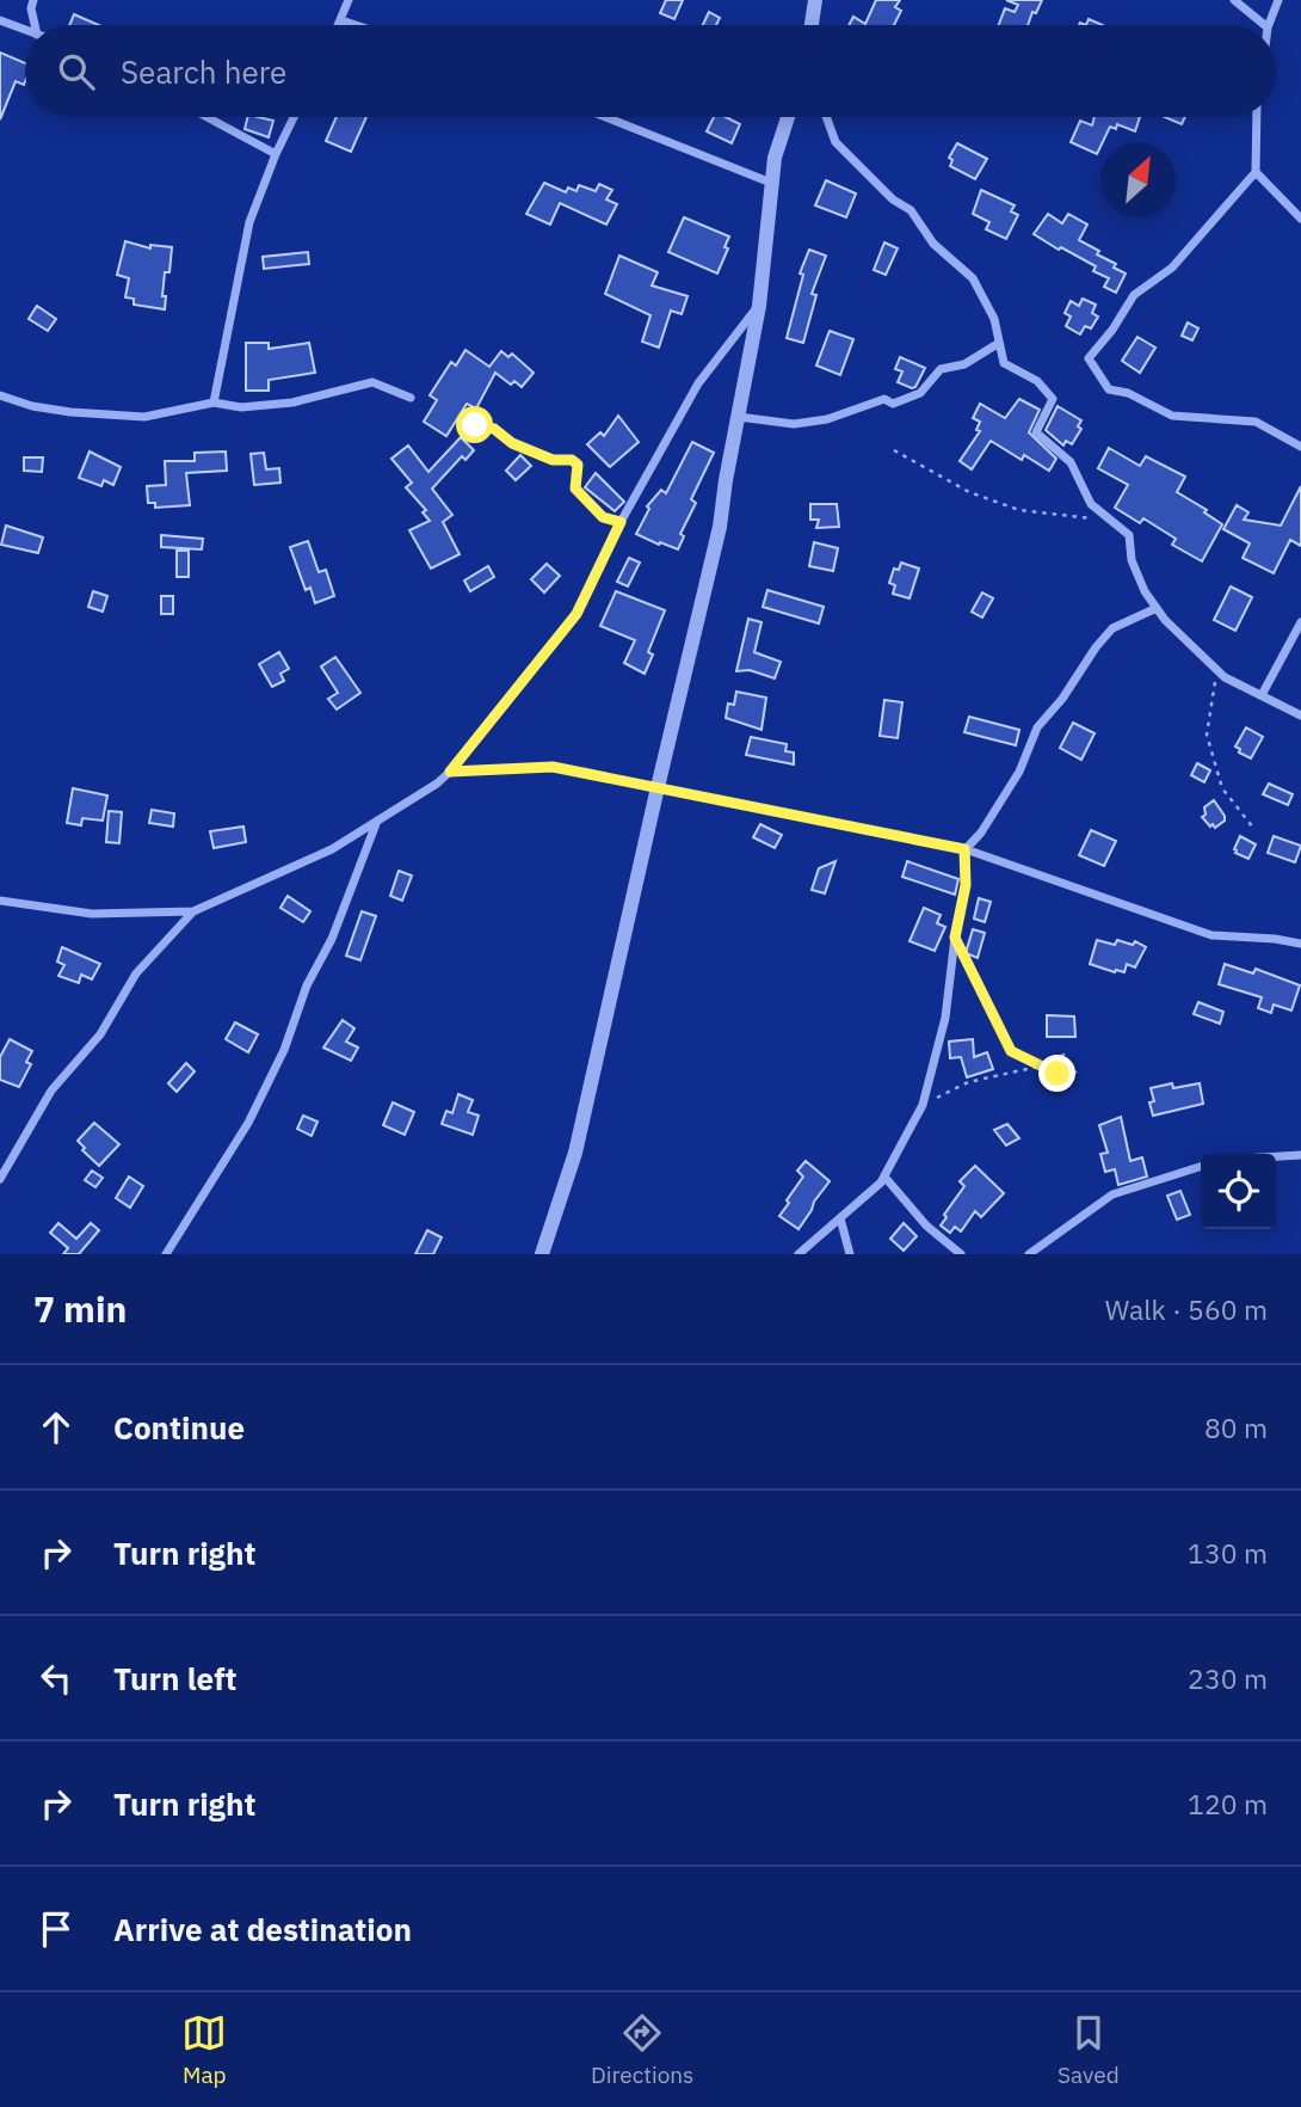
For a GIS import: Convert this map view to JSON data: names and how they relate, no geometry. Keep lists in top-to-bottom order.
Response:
{
  "north": "top right",
  "page": {
    "search": "Search here",
    "heading": ["7 min", "Walk · 560 m"],
    "list": [
      ["Continue", "80 m"],
      ["Turn right", "130 m"],
      ["Turn left", "230 m"],
      ["Turn right", "120 m"],
      "Arrive at destination"
    ],
    "nav": ["Map", "Directions", "Saved"]
  }
}
